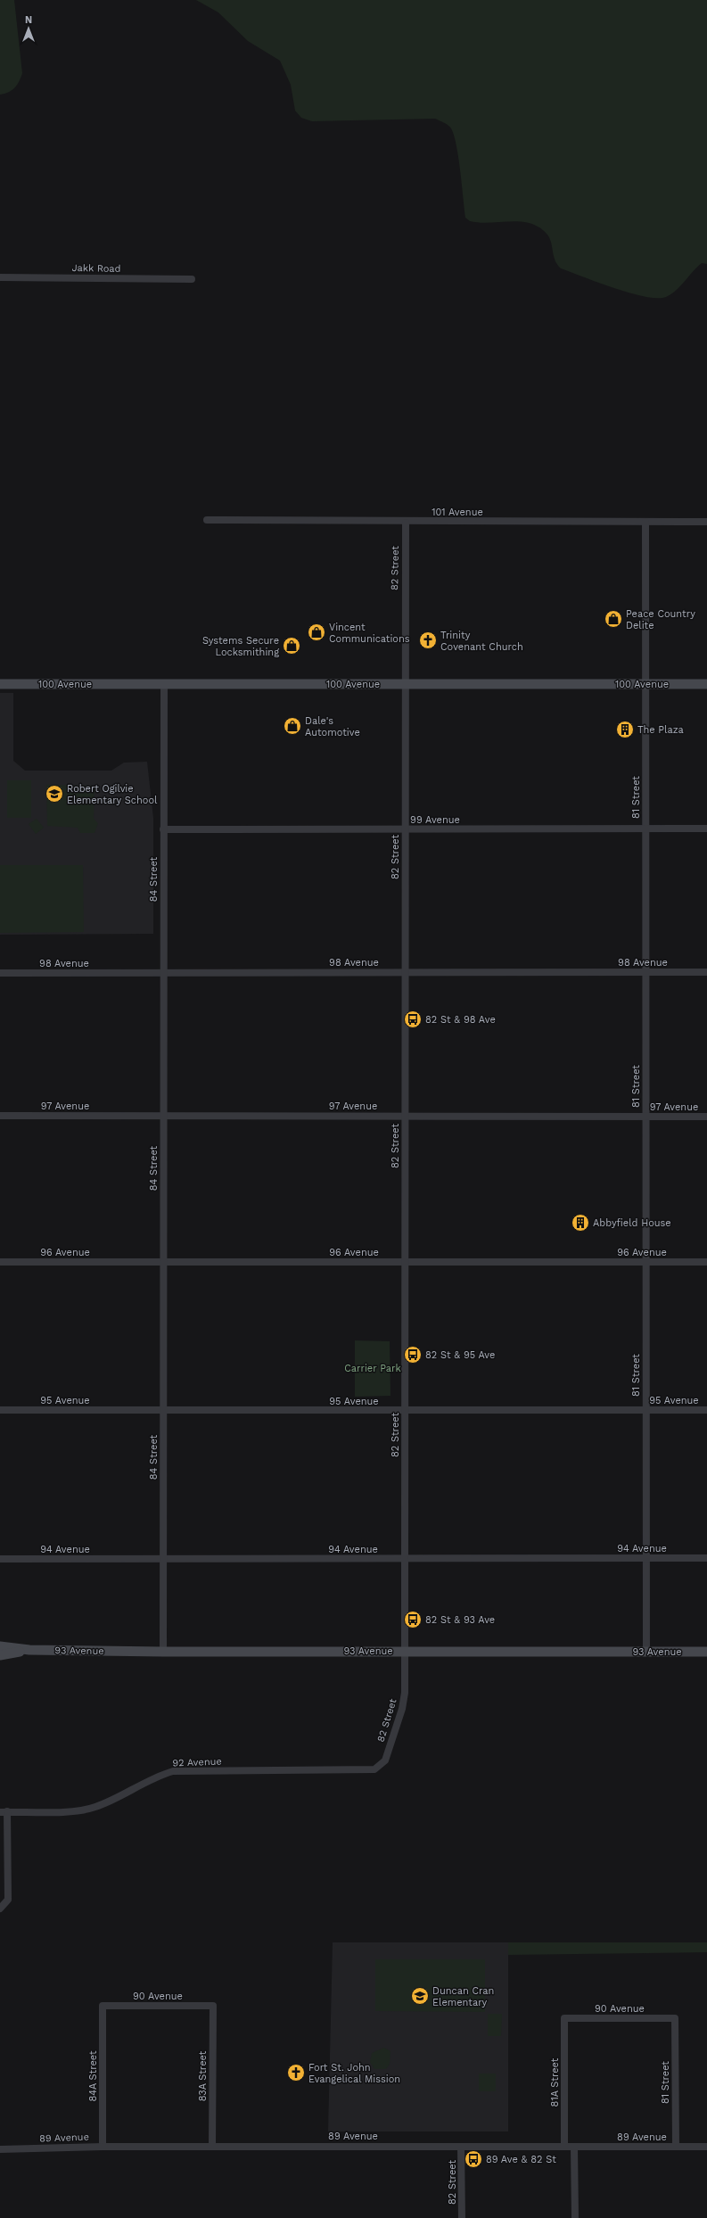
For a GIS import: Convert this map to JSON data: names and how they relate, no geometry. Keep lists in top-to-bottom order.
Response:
{
  "streets": {
    "main road": ["100 Avenue", "93 Avenue"],
    "street": [
      "Jakk Road",
      "101 Avenue",
      "82 Street",
      "81 Street",
      "99 Avenue",
      "84 Street",
      "98 Avenue",
      "97 Avenue",
      "96 Avenue",
      "95 Avenue",
      "94 Avenue",
      "92 Avenue",
      "90 Avenue",
      "84A Street",
      "83A Street",
      "81A Street",
      "89 Avenue"
    ]
  },
  "crossings": [
    ["101 Avenue", "82 Street"],
    ["101 Avenue", "81 Street"],
    ["82 Street", "100 Avenue"],
    ["82 Street", "99 Avenue"],
    ["82 Street", "98 Avenue"],
    ["82 Street", "97 Avenue"],
    ["82 Street", "96 Avenue"],
    ["82 Street", "95 Avenue"],
    ["82 Street", "94 Avenue"],
    ["82 Street", "93 Avenue"],
    ["82 Street", "92 Avenue"],
    ["82 Street", "89 Avenue"],
    ["100 Avenue", "81 Street"],
    ["100 Avenue", "84 Street"],
    ["81 Street", "99 Avenue"],
    ["81 Street", "98 Avenue"],
    ["81 Street", "97 Avenue"],
    ["81 Street", "96 Avenue"],
    ["81 Street", "95 Avenue"],
    ["81 Street", "94 Avenue"],
    ["81 Street", "93 Avenue"],
    ["81 Street", "90 Avenue"],
    ["81 Street", "89 Avenue"],
    ["99 Avenue", "84 Street"],
    ["84 Street", "98 Avenue"],
    ["84 Street", "97 Avenue"],
    ["84 Street", "96 Avenue"],
    ["84 Street", "95 Avenue"],
    ["84 Street", "94 Avenue"],
    ["84 Street", "93 Avenue"],
    ["90 Avenue", "84A Street"],
    ["90 Avenue", "83A Street"],
    ["90 Avenue", "81A Street"],
    ["84A Street", "89 Avenue"],
    ["83A Street", "89 Avenue"],
    ["81A Street", "89 Avenue"]
  ],
  "parks": ["Carrier Park"],
  "places": {
    "shop": [
      "Peace Country Delite",
      "Vincent Communications",
      "Systems Secure Locksmithing",
      "Dale's Automotive"
    ],
    "church": ["Trinity Covenant Church", "Fort St. John Evangelical Mission"],
    "building": ["The Plaza", "Abbyfield House"],
    "school or university": ["Robert Ogilvie Elementary School", "Duncan Cran Elementary"],
    "bus stop": [
      "82 St & 98 Ave",
      "82 St & 95 Ave",
      "82 St & 93 Ave",
      "89 Ave & 82 St"
    ]
  },
  "north": "top"
}
